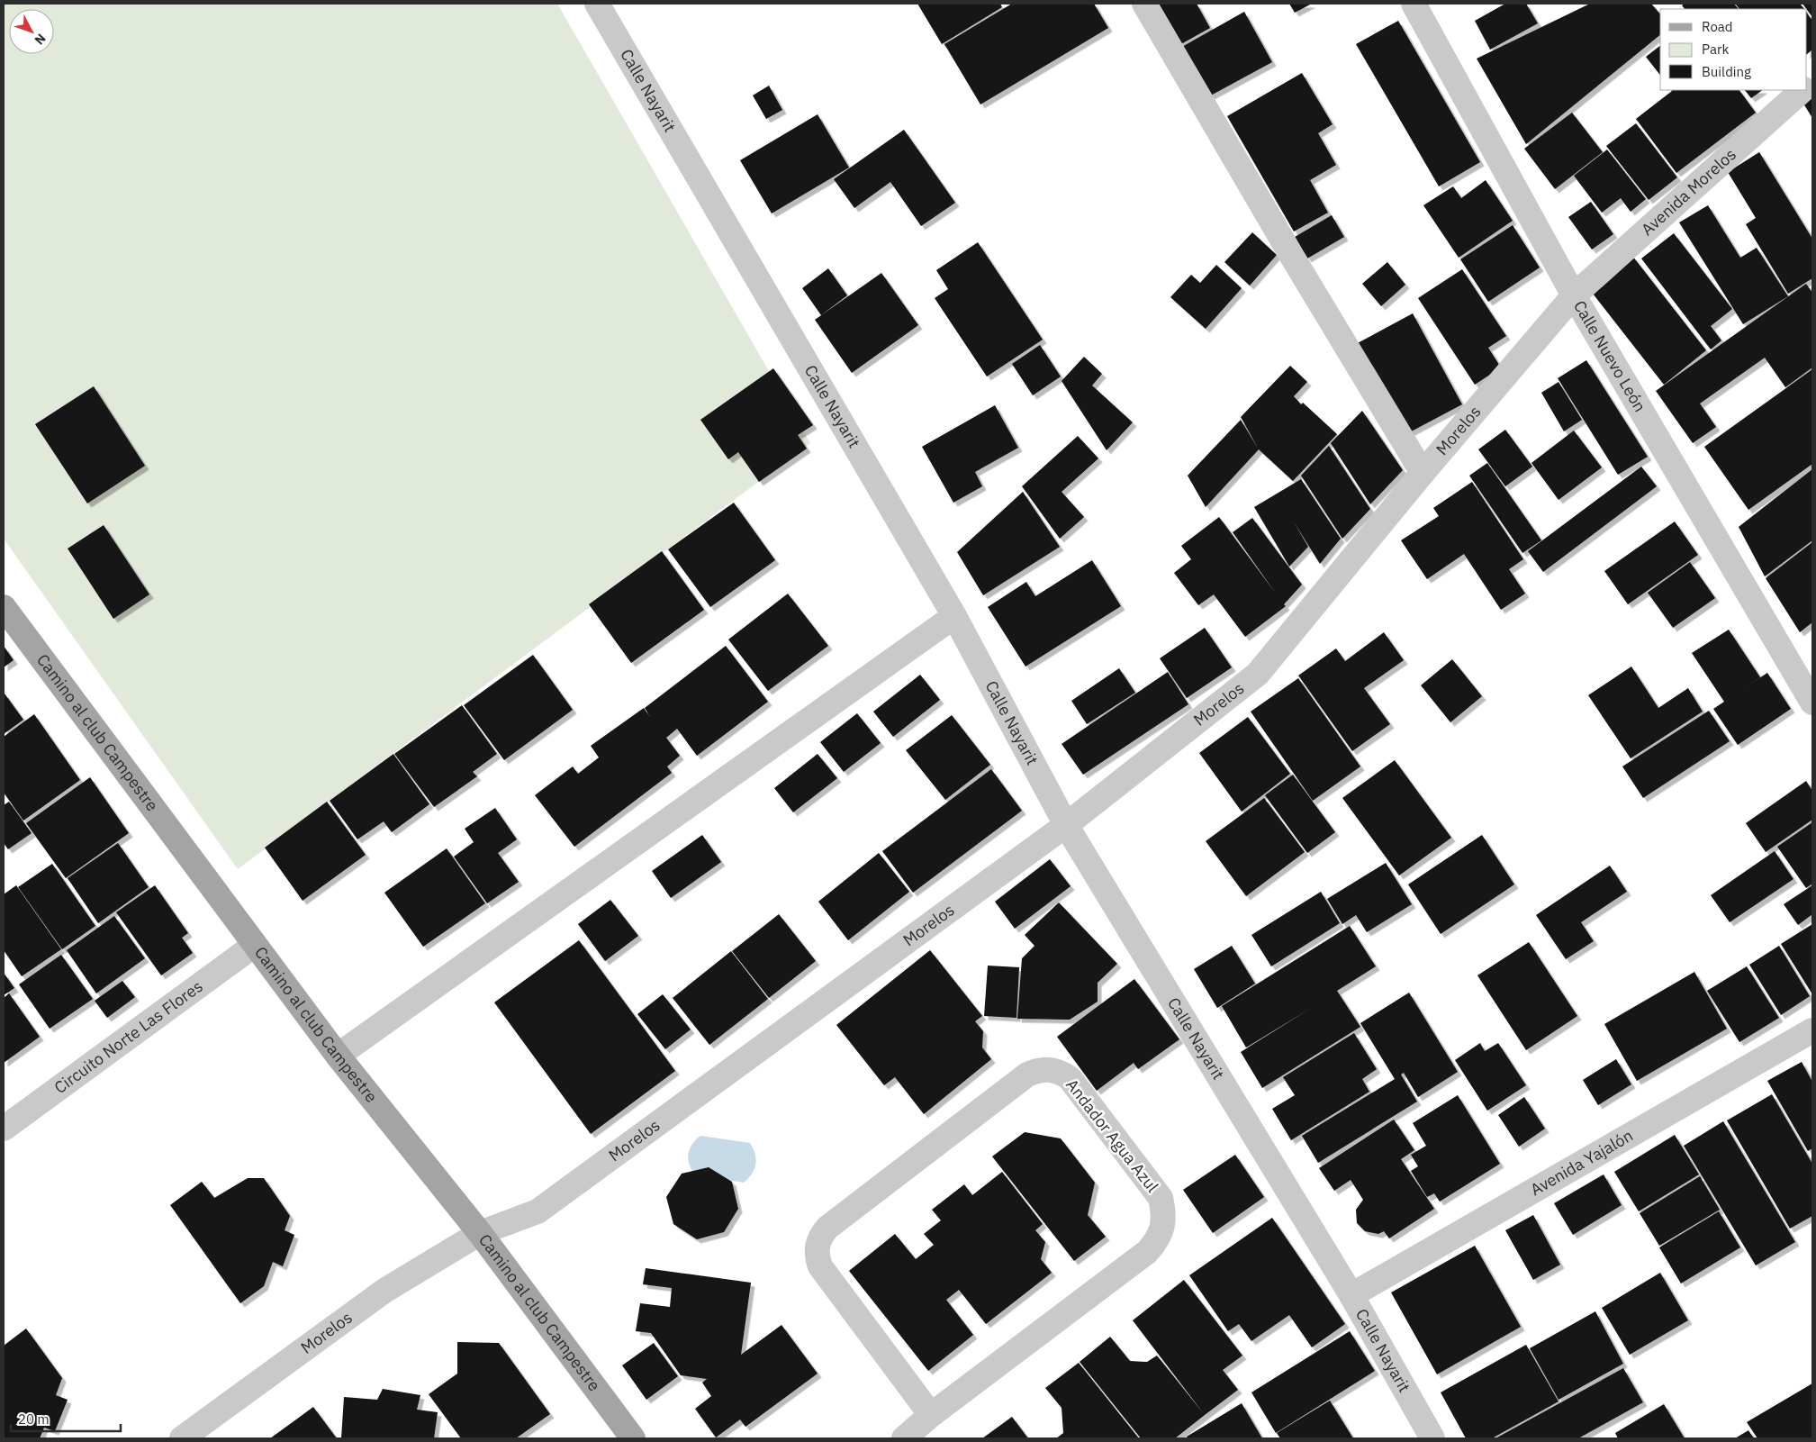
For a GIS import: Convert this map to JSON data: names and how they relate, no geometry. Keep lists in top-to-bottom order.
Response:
{
  "streets": {
    "main road": ["Camino al club Campestre"],
    "street": [
      "Calle Nayarit",
      "Avenida Morelos",
      "Calle Nuevo León",
      "Morelos",
      "Circuito Norte Las Flores",
      "Andador Agua Azul",
      "Avenida Yajalón"
    ]
  },
  "crossings": [
    ["Calle Nayarit", "Morelos"],
    ["Calle Nayarit", "Avenida Yajalón"],
    ["Avenida Morelos", "Calle Nuevo León"],
    ["Avenida Morelos", "Morelos"],
    ["Calle Nuevo León", "Morelos"],
    ["Morelos", "Camino al club Campestre"],
    ["Camino al club Campestre", "Circuito Norte Las Flores"]
  ],
  "legend": ["Road", "Park", "Building"],
  "scale_bar": "20 m",
  "north": "bottom right"
}
